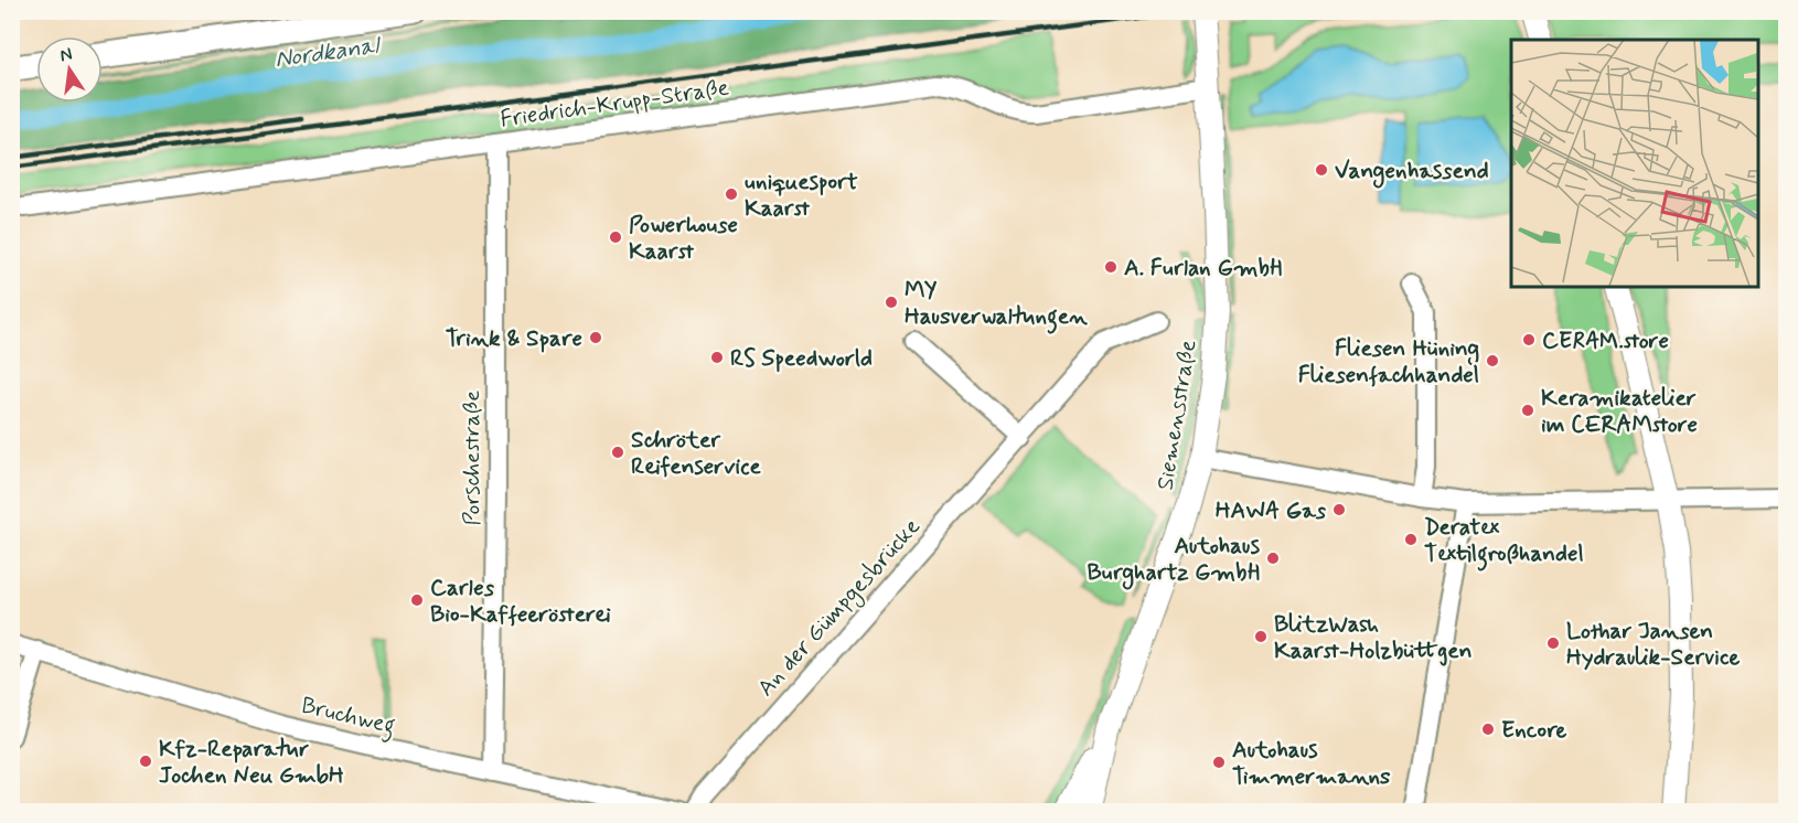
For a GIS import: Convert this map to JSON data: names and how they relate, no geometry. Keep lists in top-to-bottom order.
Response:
{
  "streets": {
    "street": [
      "Friedrich-Krupp-Straße",
      "Siemensstraße",
      "Porschestraße",
      "An der Gümpgesbrücke",
      "Bruchweg"
    ]
  },
  "crossings": [
    ["Friedrich-Krupp-Straße", "Siemensstraße"],
    ["Friedrich-Krupp-Straße", "Porschestraße"],
    ["Porschestraße", "Bruchweg"]
  ],
  "water": ["Nordkanal"],
  "places": [
    "Vangenhassend",
    "uniquesport Kaarst",
    "Powerhouse Kaarst",
    "A. Furlan GmbH",
    "MY Hausverwaltungen",
    "Trink & Spare",
    "CERAM.store",
    "RS Speedworld",
    "Fliesen Hüning Fliesenfachhandel",
    "Keramikatelier im CERAMstore",
    "Schröter Reifenservice",
    "HAWA Gas",
    "Deratex Textilgroßhandel",
    "Autohaus Burghartz GmbH",
    "Carles Bio-Kaffeerösterei",
    "BlitzWash Kaarst-Holzbüttgen",
    "Lothar Jansen Hydraulik-Service",
    "Encore",
    "Kfz-Reparatur Jochen Neu GmbH",
    "Autohaus Timmermanns"
  ],
  "north": "top"
}
